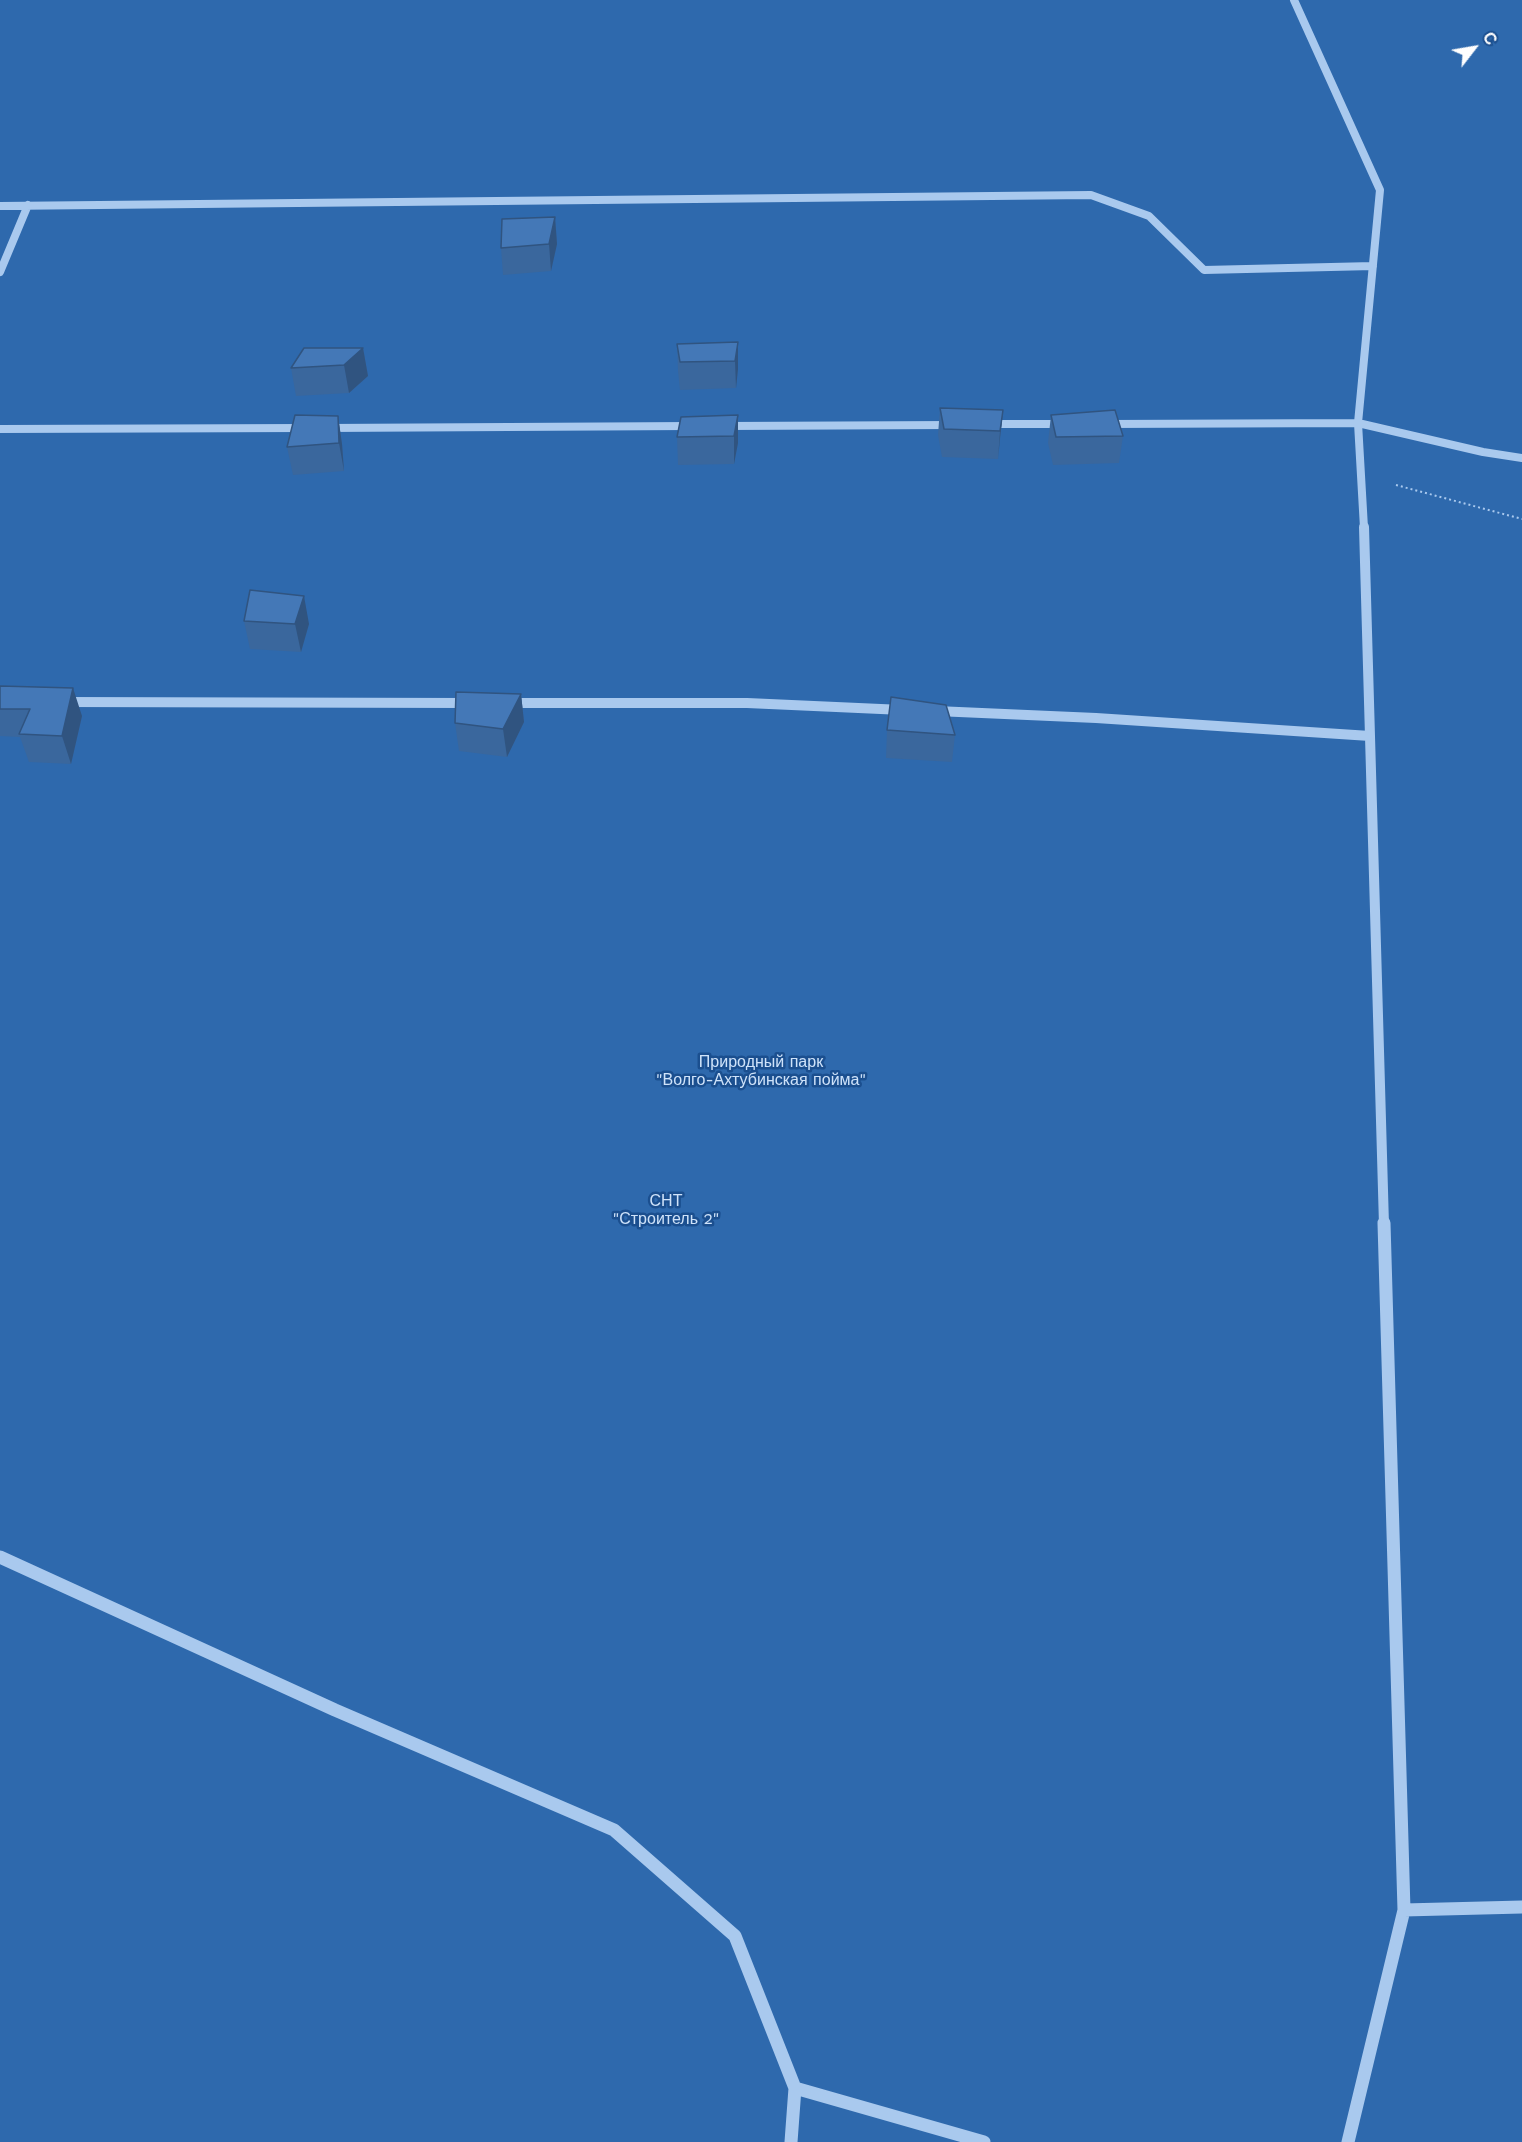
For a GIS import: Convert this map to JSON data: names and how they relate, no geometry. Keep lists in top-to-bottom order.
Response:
{
  "parks": ["Природный парк \"Волго-Ахтубинская пойма\"", "СНТ \"Строитель 2\""],
  "north": "top right"
}
